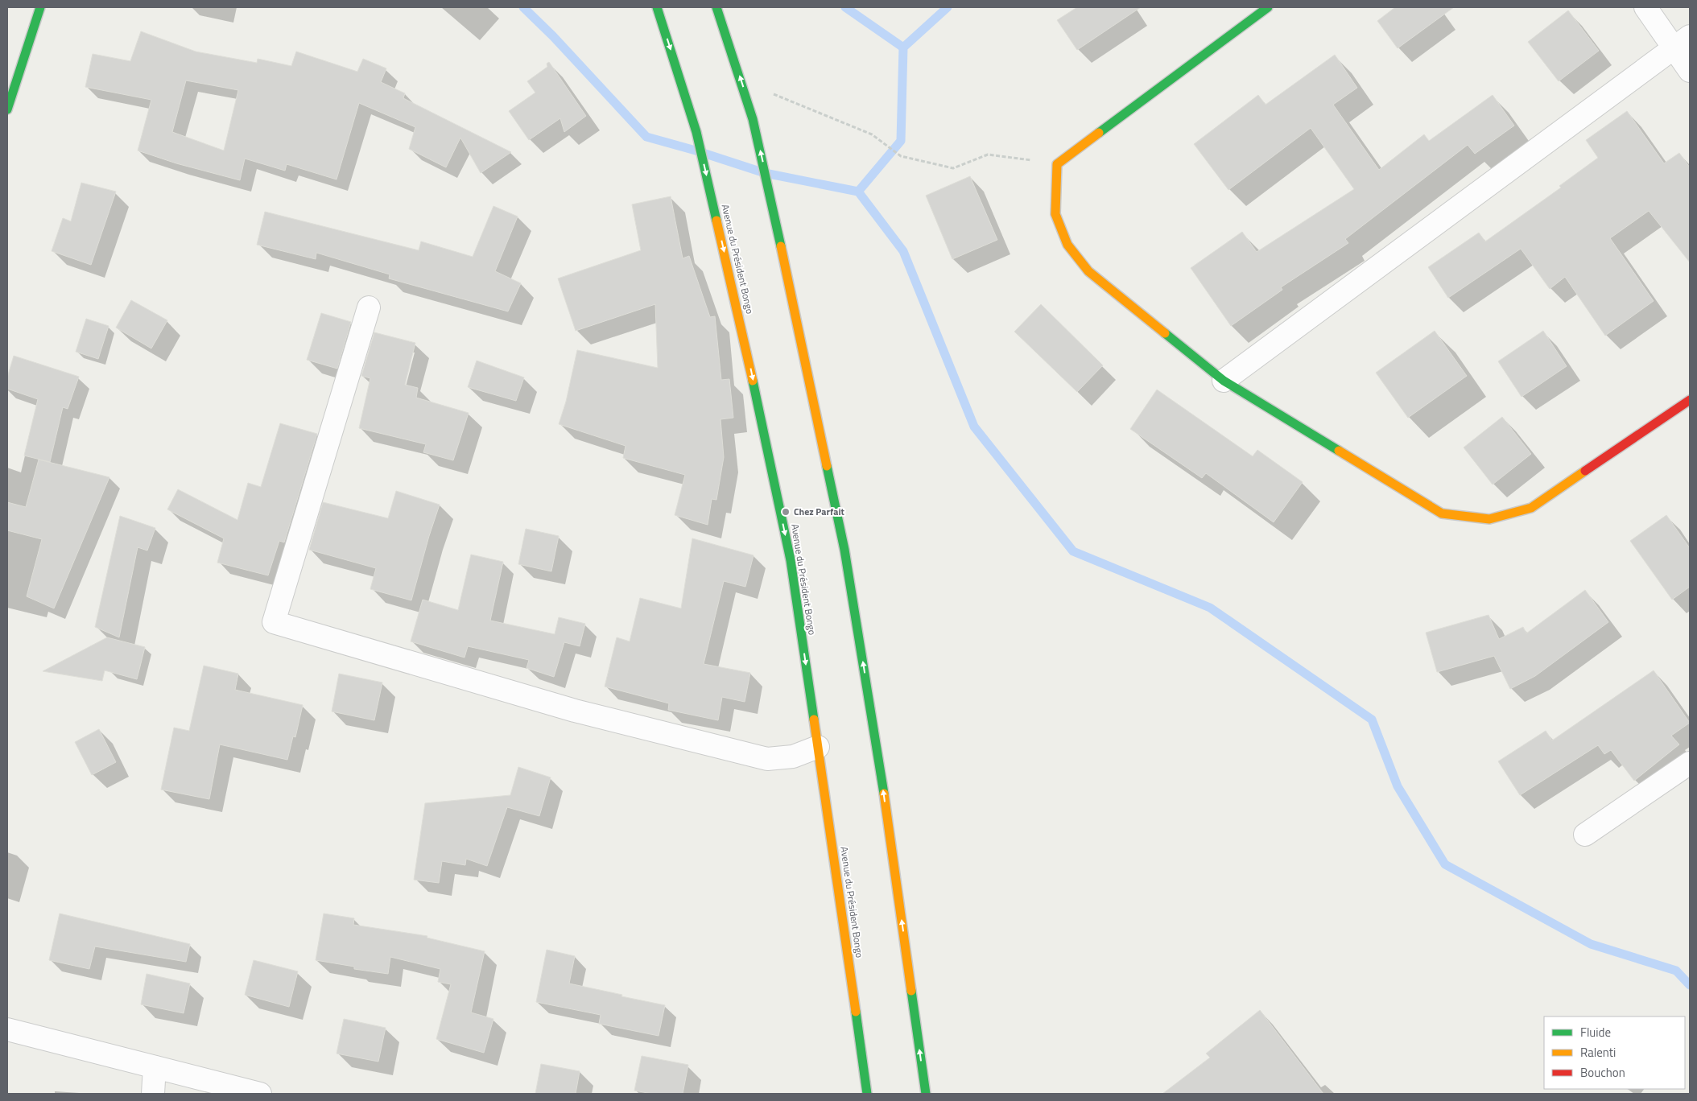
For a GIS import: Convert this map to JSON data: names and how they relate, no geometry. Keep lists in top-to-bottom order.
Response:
{
  "streets": {
    "street": ["Avenue du Président Bongo"]
  },
  "places": ["Chez Parfait"],
  "legend": ["Fluide", "Ralenti", "Bouchon"]
}
